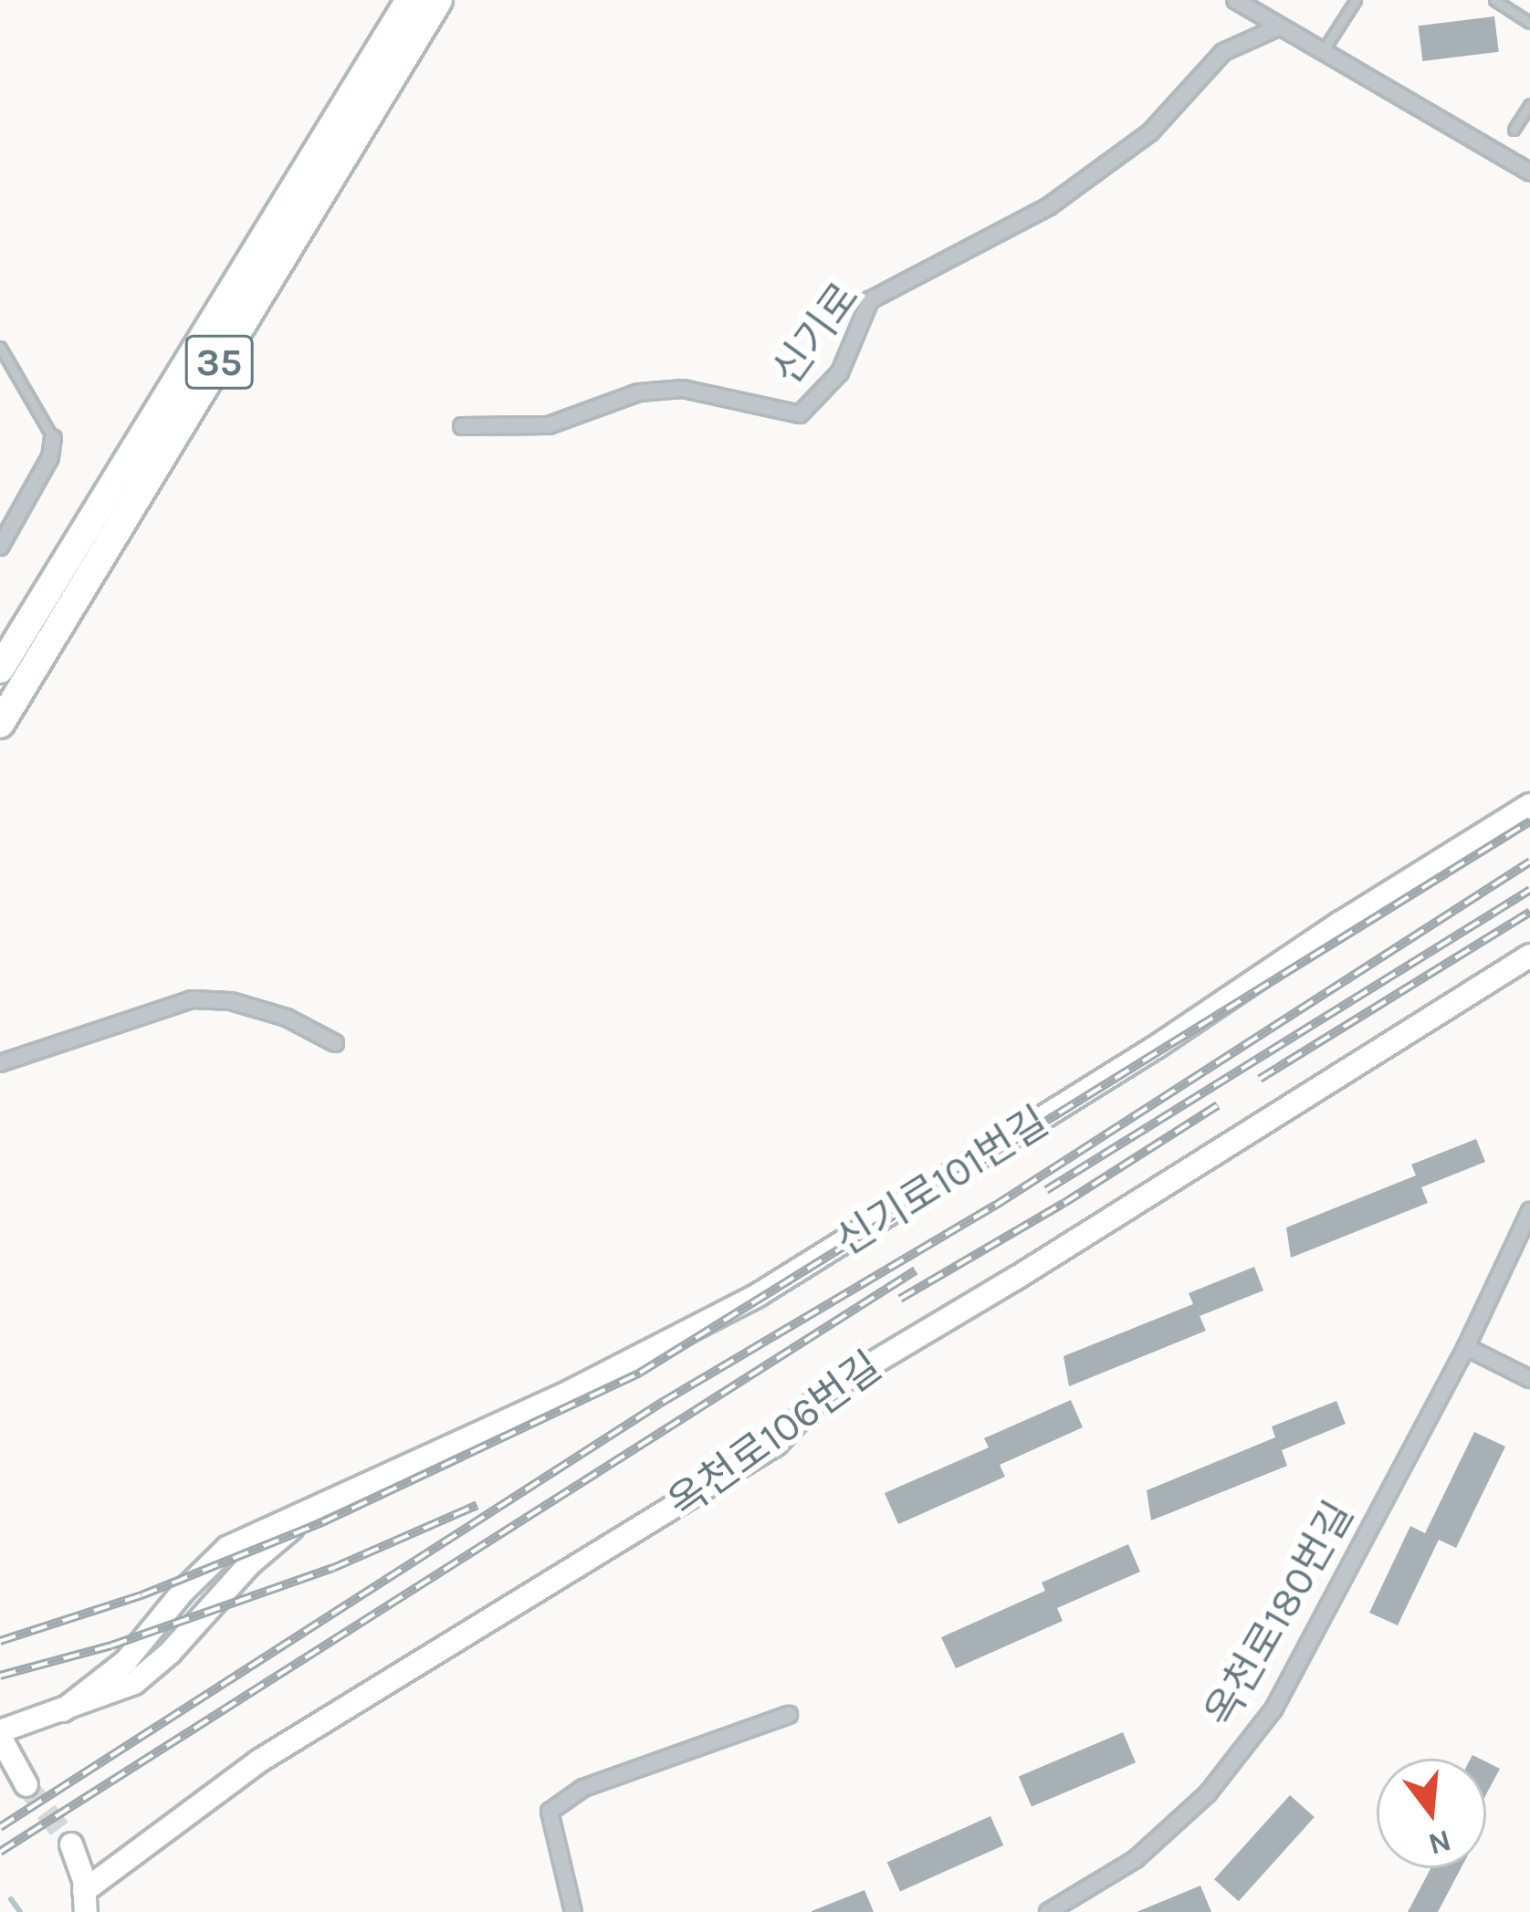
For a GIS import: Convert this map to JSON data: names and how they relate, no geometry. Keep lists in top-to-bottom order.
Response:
{
  "streets": {
    "highway": ["35"],
    "street": [
      "신기로",
      "신기로101번길",
      "옥천로106번길",
      "옥천로180번길"
    ]
  },
  "north": "bottom"
}
